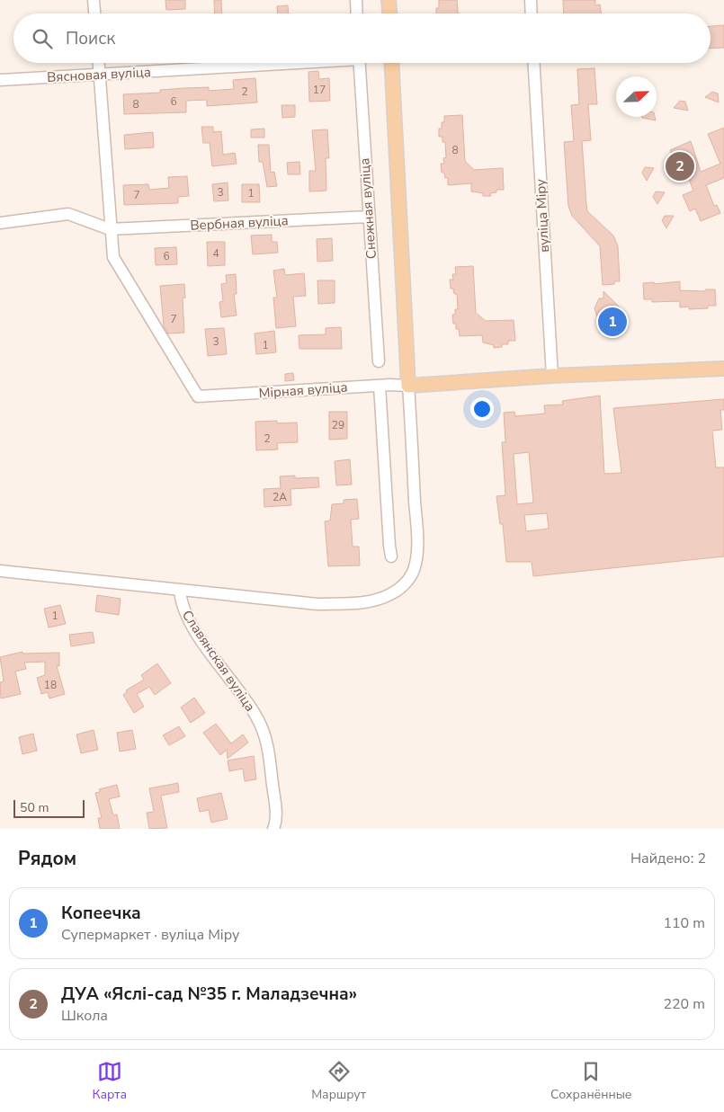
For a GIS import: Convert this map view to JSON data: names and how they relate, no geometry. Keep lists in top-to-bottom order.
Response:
{
  "streets": {
    "street": [
      "Вясновая вуліца",
      "Снежная вуліца",
      "вуліца Міру",
      "Вербная вуліца",
      "Мірная вуліца",
      "Славянская вуліца"
    ]
  },
  "crossings": [
    ["Снежная вуліца", "Вербная вуліца"],
    ["Вербная вуліца", "Мірная вуліца"]
  ],
  "house_numbers": [
    "17",
    "2",
    "6",
    "8",
    "8",
    "3",
    "1",
    "7",
    "4",
    "6",
    "7",
    "3",
    "1",
    "29",
    "2",
    "2А",
    "1",
    "18"
  ],
  "scale_bar": "50 m",
  "north": "top right",
  "page": {
    "search": "Поиск",
    "pins": ["2", "1"],
    "scale": "50 m",
    "heading": ["Рядом", "Найдено: 2"],
    "list": [
      {
        "mark": "1",
        "name": "Копеечка",
        "note": "Супермаркет · вуліца Міру",
        "value": "110 m"
      },
      {
        "mark": "2",
        "name": "ДУА «Яслі-сад №35 г. Маладзечна»",
        "note": "Школа",
        "value": "220 m"
      }
    ],
    "nav": ["Карта", "Маршрут", "Сохранённые"]
  }
}
